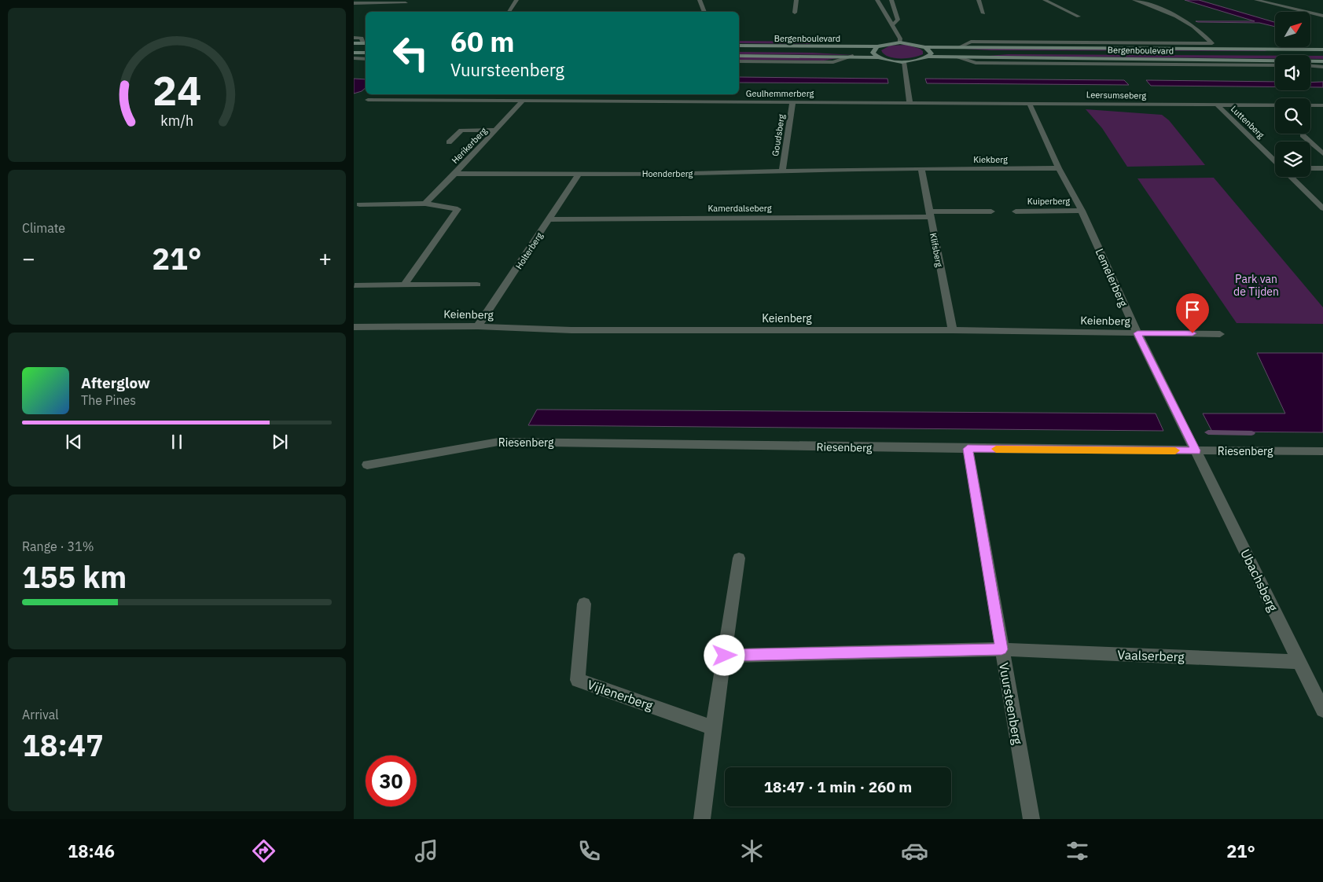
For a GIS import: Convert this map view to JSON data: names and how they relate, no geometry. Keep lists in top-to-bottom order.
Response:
{
  "streets": {
    "main road": ["Bergenboulevard"],
    "street": [
      "Geulhemmerberg",
      "Leersumseberg",
      "Luttenberg",
      "Goudsberg",
      "Herikerberg",
      "Kiekberg",
      "Hoenderberg",
      "Kuiperberg",
      "Kamerdalseberg",
      "Klifsberg",
      "Holterberg",
      "Lemelerberg",
      "Keienberg",
      "Riesenberg",
      "Ubachsberg",
      "Vaalserberg",
      "Vijlenerberg",
      "Vuursteenberg"
    ]
  },
  "crossings": [
    ["Geulhemmerberg", "Leersumseberg"],
    ["Geulhemmerberg", "Goudsberg"],
    ["Geulhemmerberg", "Herikerberg"],
    ["Leersumseberg", "Luttenberg"],
    ["Leersumseberg", "Lemelerberg"],
    ["Goudsberg", "Hoenderberg"],
    ["Herikerberg", "Hoenderberg"],
    ["Kiekberg", "Hoenderberg"],
    ["Kiekberg", "Klifsberg"],
    ["Kiekberg", "Lemelerberg"],
    ["Hoenderberg", "Klifsberg"],
    ["Hoenderberg", "Holterberg"],
    ["Kuiperberg", "Lemelerberg"],
    ["Kamerdalseberg", "Klifsberg"],
    ["Kamerdalseberg", "Holterberg"],
    ["Klifsberg", "Keienberg"],
    ["Holterberg", "Keienberg"],
    ["Lemelerberg", "Keienberg"],
    ["Lemelerberg", "Riesenberg"],
    ["Lemelerberg", "Ubachsberg"],
    ["Riesenberg", "Ubachsberg"],
    ["Riesenberg", "Vuursteenberg"],
    ["Ubachsberg", "Vaalserberg"],
    ["Vaalserberg", "Vuursteenberg"]
  ],
  "parks": ["Park van de Tijden"],
  "north": "top right",
  "page": {
    "turn": ["60 m", "Vuursteenberg"],
    "tile": [
      "Climate",
      ["Range · 31%", "155 km"],
      ["Arrival", "18:47"]
    ],
    "heat": ["−", "21°", "+"],
    "song": ["Afterglow", "The Pines"],
    "limit": "30",
    "trip": "18:47 · 1 min · 260 m",
    "tabs": ["18:46", "21°"],
    "gauge": ["24", "km/h"]
  }
}
